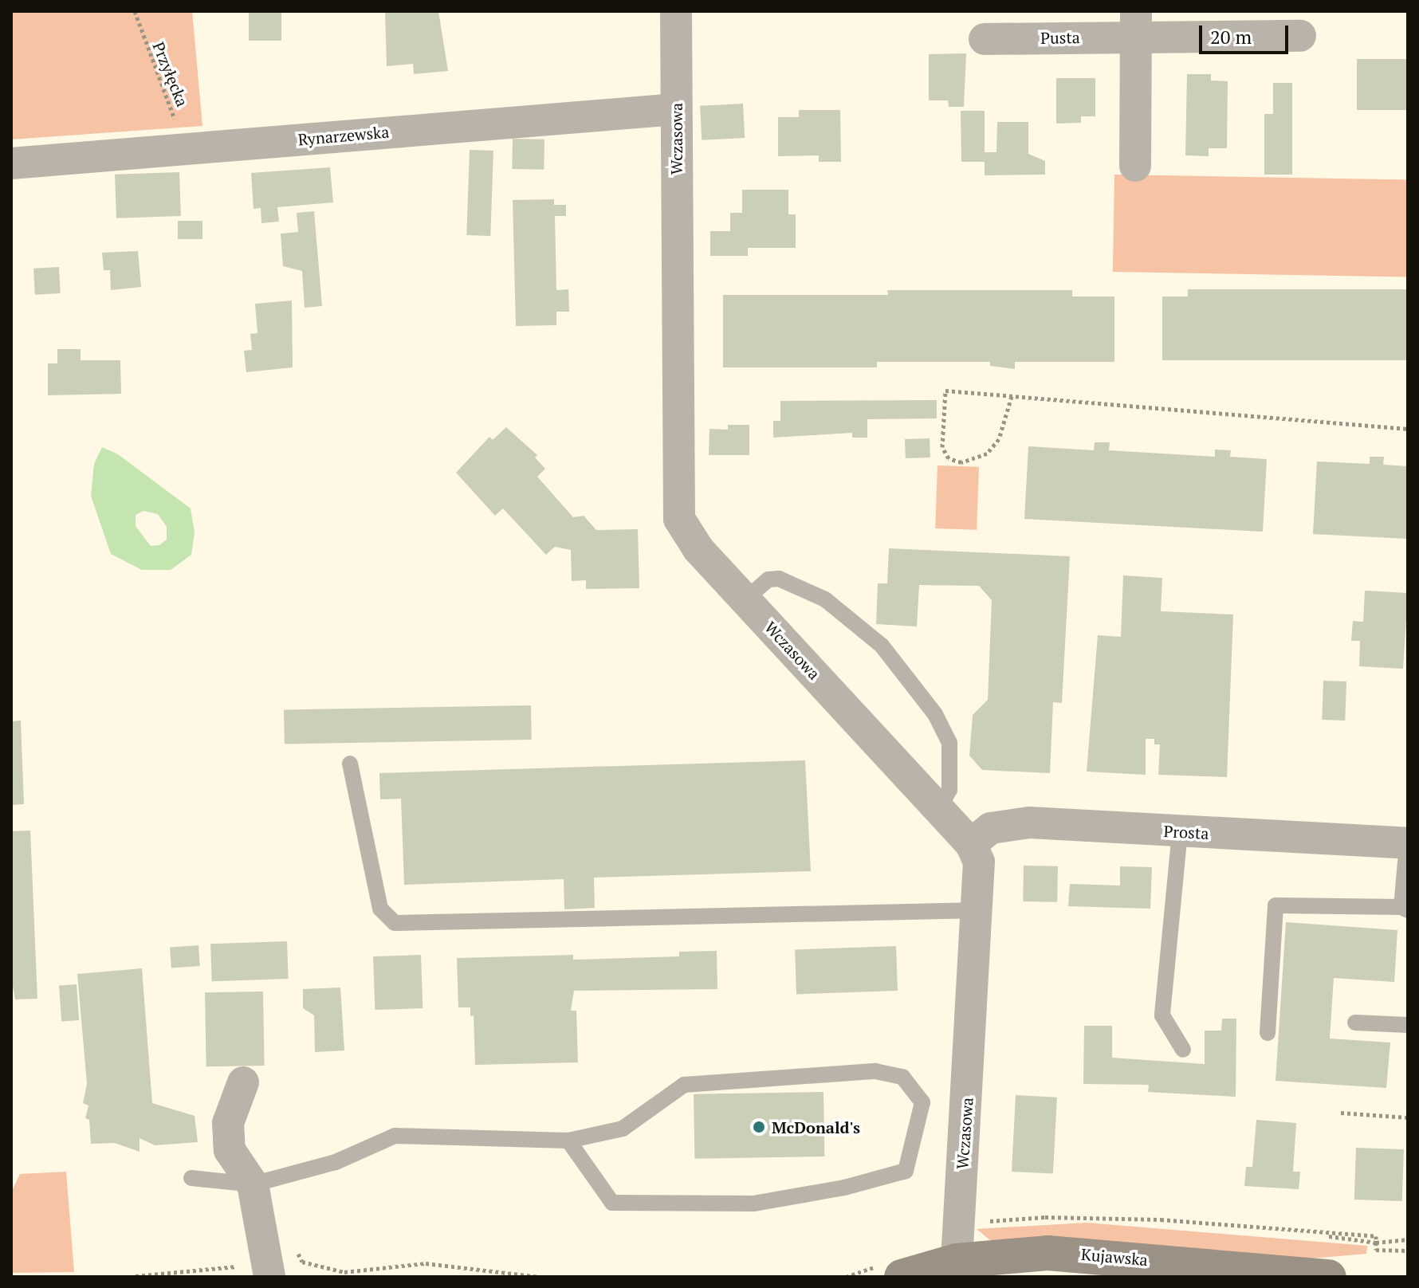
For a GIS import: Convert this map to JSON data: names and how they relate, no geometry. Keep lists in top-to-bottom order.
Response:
{
  "streets": {
    "main road": ["Kujawska"],
    "street": [
      "Pusta",
      "Rynarzewska",
      "Wczasowa",
      "Prosta"
    ],
    "path": ["Przyłęcka"]
  },
  "crossings": [
    ["Przyłęcka", "Rynarzewska"],
    ["Rynarzewska", "Wczasowa"],
    ["Wczasowa", "Prosta"],
    ["Wczasowa", "Kujawska"]
  ],
  "places": ["McDonald's"],
  "scale_bar": "20 m"
}
